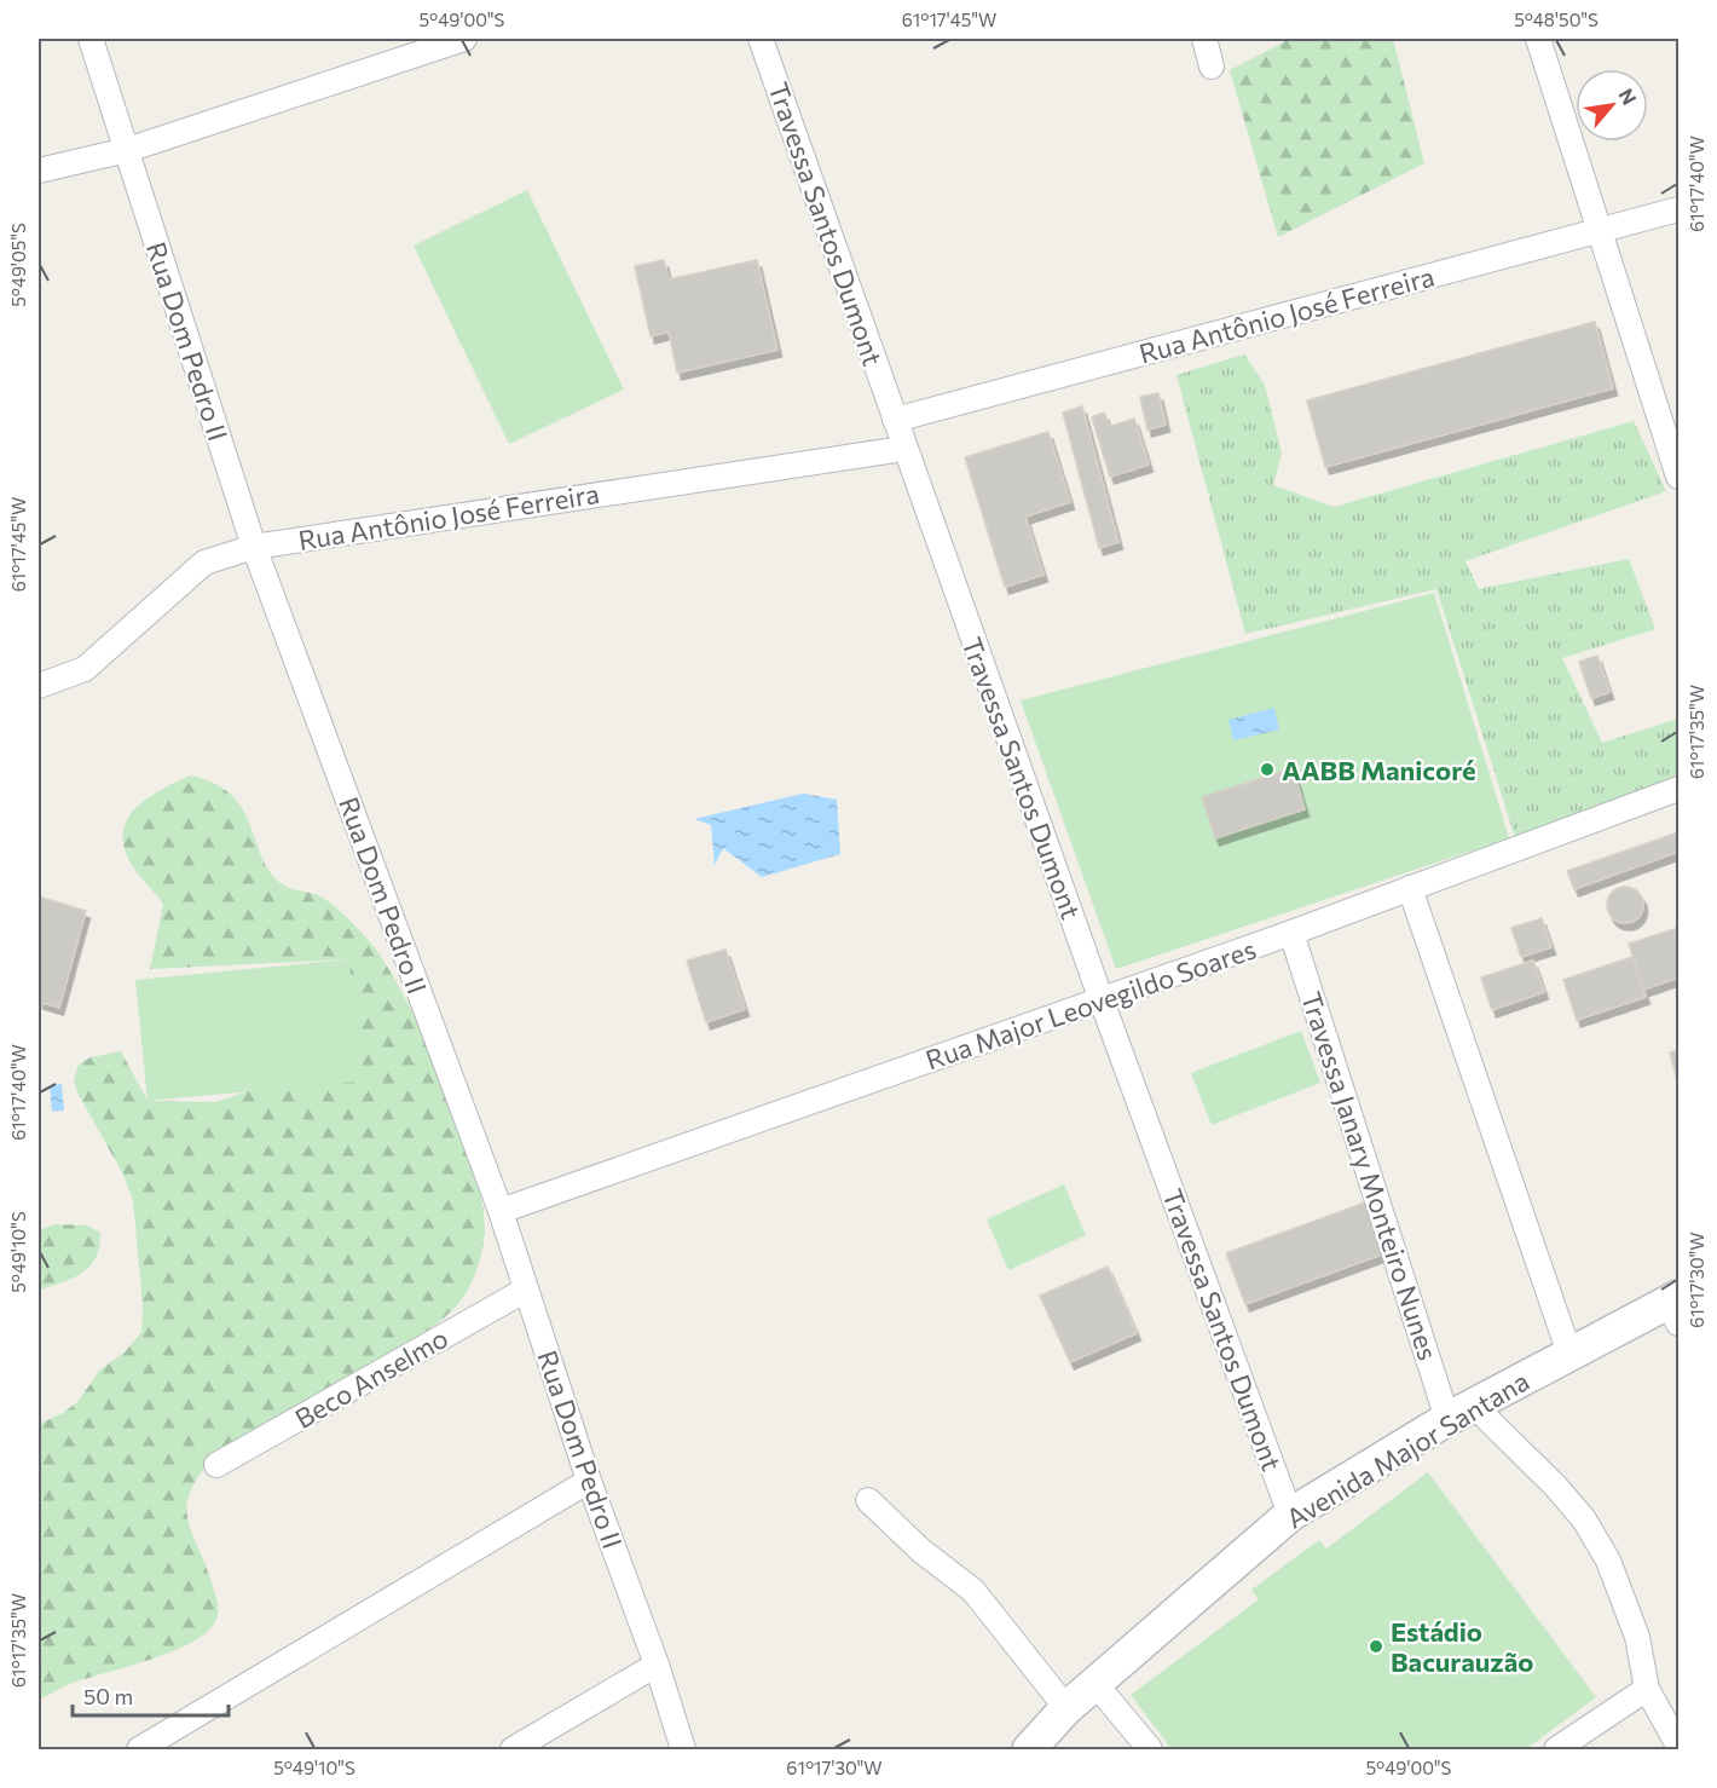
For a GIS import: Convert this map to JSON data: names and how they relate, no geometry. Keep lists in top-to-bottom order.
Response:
{
  "streets": {
    "street": [
      "Travessa Santos Dumont",
      "Rua Antônio José Ferreira",
      "Rua Dom Pedro II",
      "Rua Major Leovegildo Soares",
      "Travessa Janary Monteiro Nunes",
      "Beco Anselmo",
      "Avenida Major Santana"
    ]
  },
  "crossings": [
    ["Travessa Santos Dumont", "Rua Antônio José Ferreira"],
    ["Travessa Santos Dumont", "Rua Major Leovegildo Soares"],
    ["Travessa Santos Dumont", "Avenida Major Santana"],
    ["Rua Antônio José Ferreira", "Rua Dom Pedro II"],
    ["Rua Dom Pedro II", "Rua Major Leovegildo Soares"],
    ["Rua Dom Pedro II", "Beco Anselmo"],
    ["Rua Major Leovegildo Soares", "Travessa Janary Monteiro Nunes"],
    ["Travessa Janary Monteiro Nunes", "Avenida Major Santana"]
  ],
  "places": ["AABB Manicoré", "Estádio Bacurauzão"],
  "scale_bar": "50 m",
  "north": "top right",
  "coordinates": [
    "5°49'00\"S",
    "61°17'45\"W",
    "5°48'50\"S",
    "61°17'40\"W",
    "5°49'05\"S",
    "61°17'35\"W",
    "5°49'10\"S",
    "61°17'30\"W"
  ]
}
